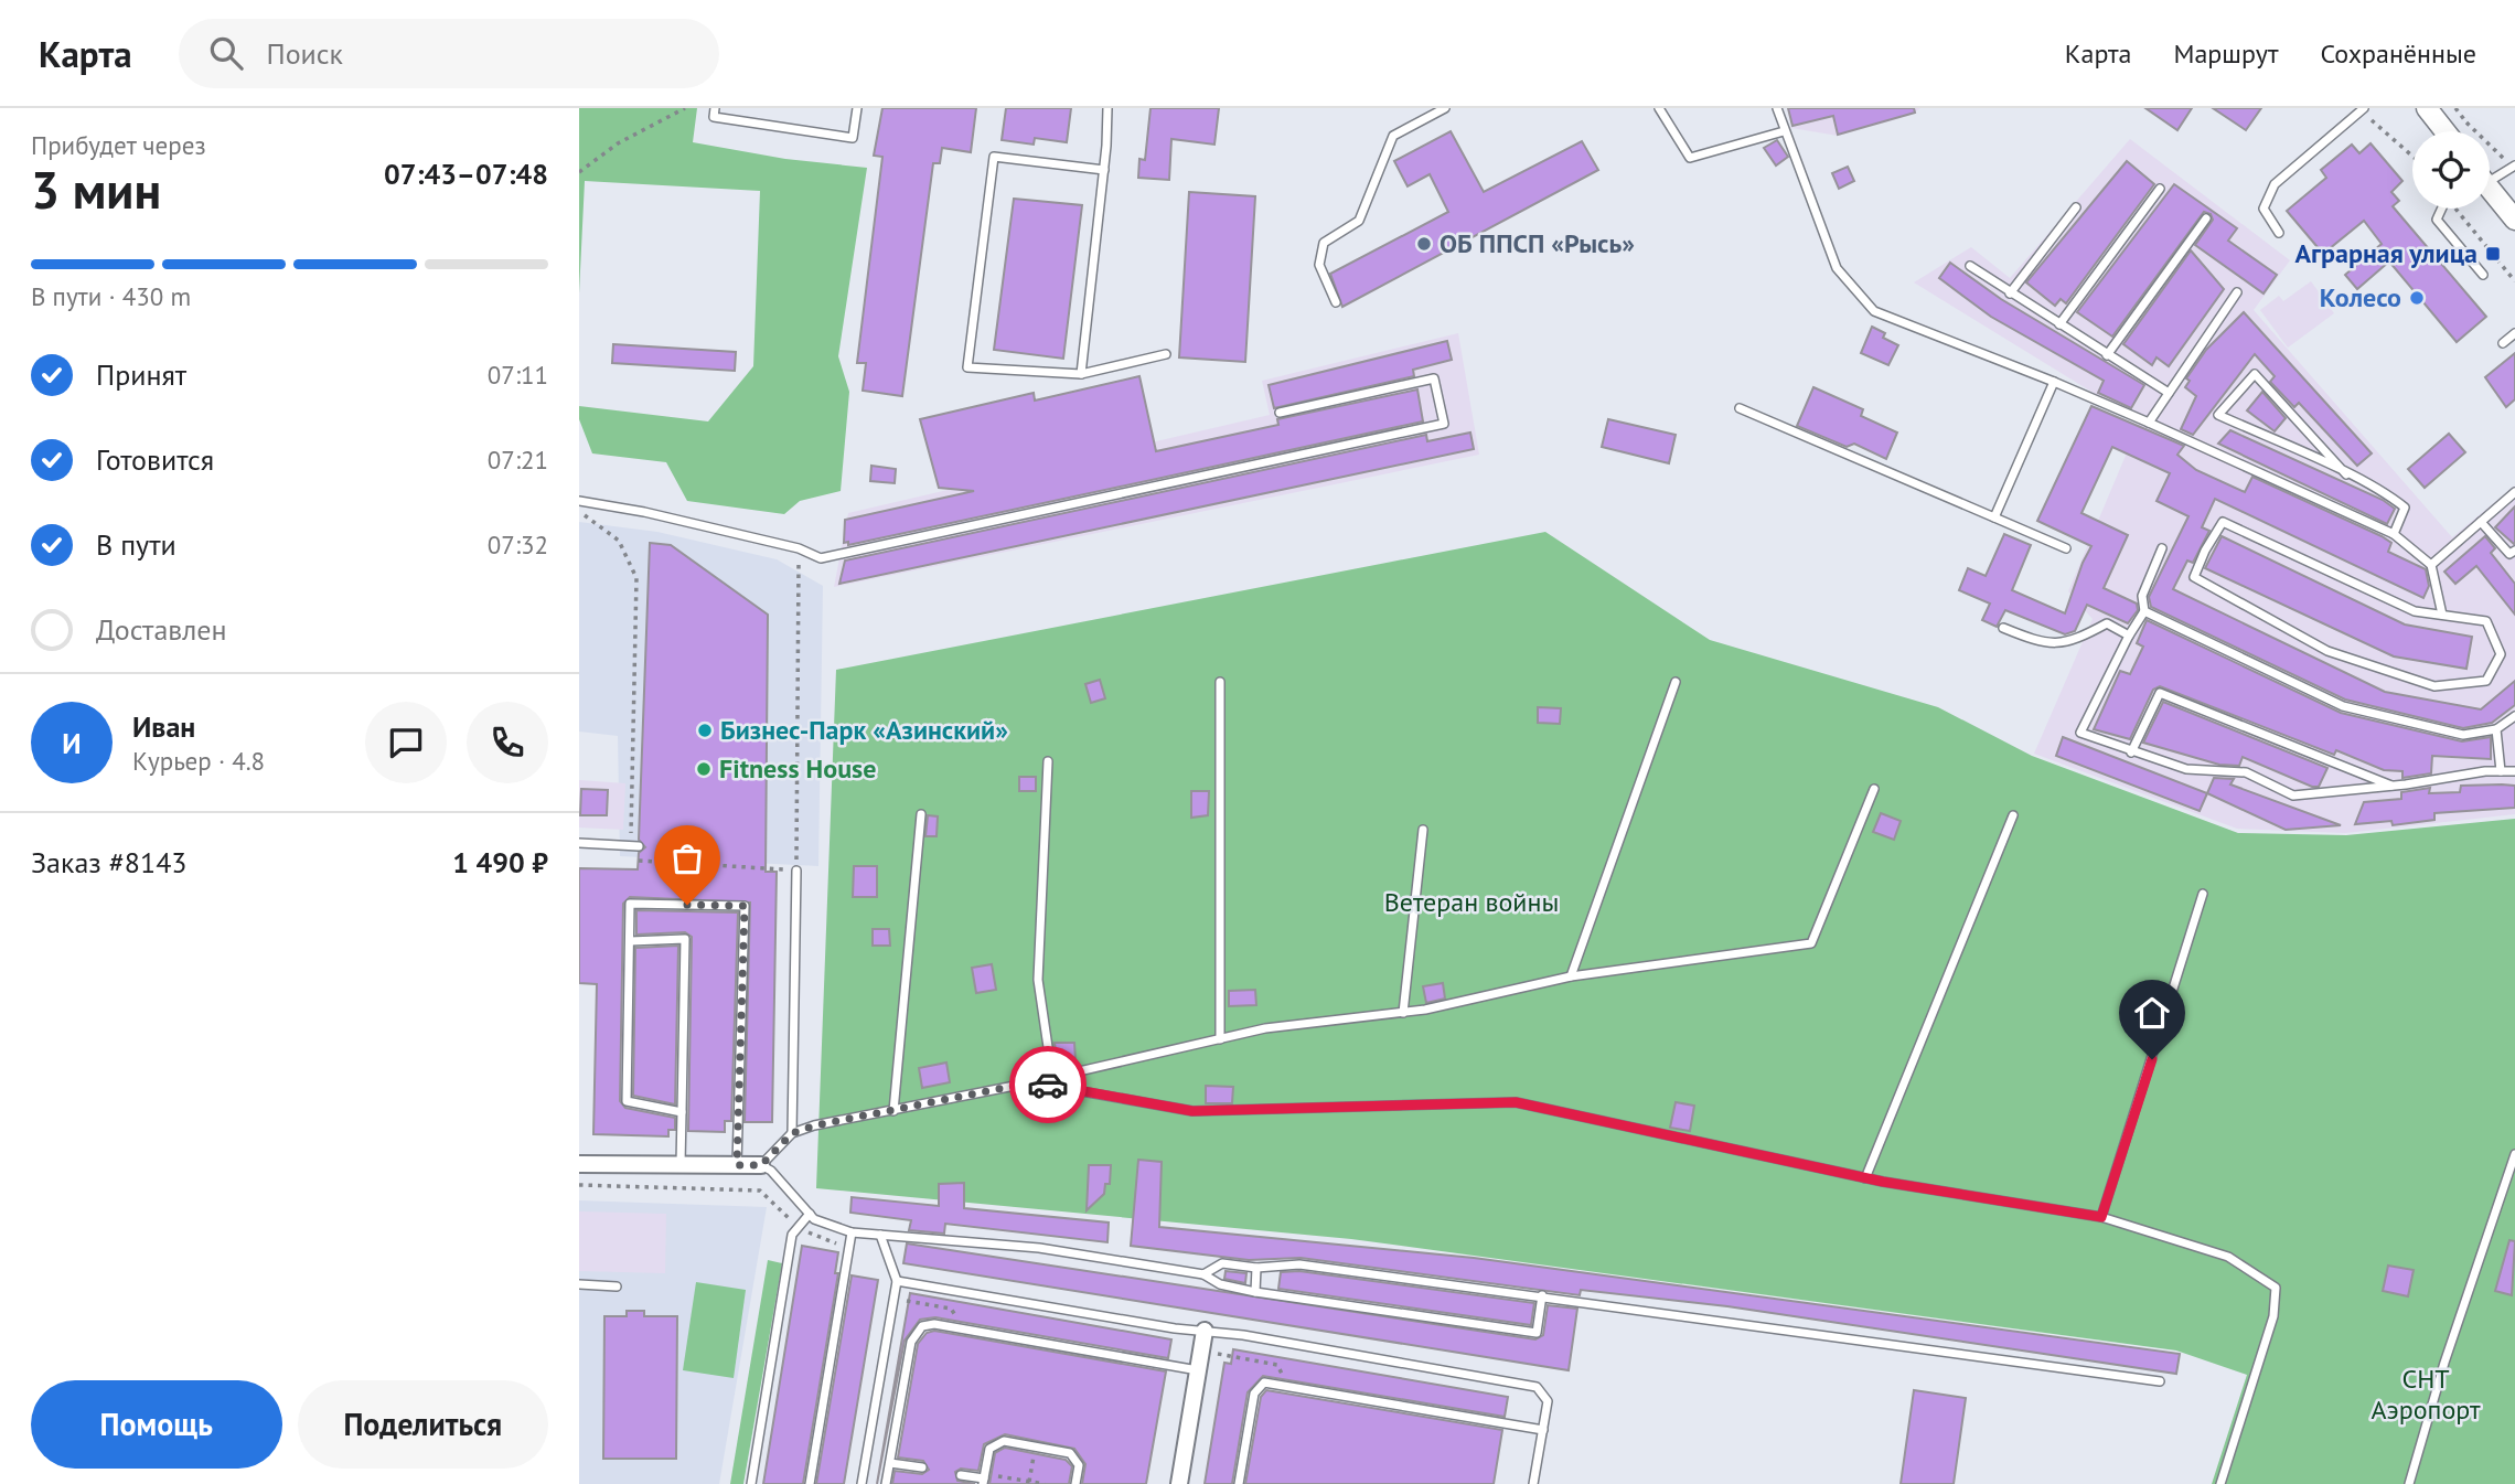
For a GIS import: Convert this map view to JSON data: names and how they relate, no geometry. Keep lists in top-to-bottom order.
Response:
{
  "parks": ["Ветеран войны", "СНТ Аэропорт"],
  "places": {
    "other": [
      "ОБ ППСП «Рысь»",
      "Колесо",
      "Бизнес-Парк «Азинский»",
      "Fitness House"
    ],
    "transit": ["Аграрная улица"]
  },
  "page": {
    "header": "Карта",
    "search": "Поиск",
    "nav": ["Карта", "Маршрут", "Сохранённые"],
    "heading": ["3 мин", "Прибудет через", "07:43–07:48"],
    "panel": [
      "Иван",
      "Курьер · 4.8",
      "Заказ #8143",
      "1 490 ₽"
    ],
    "bar": "В пути · 430 m",
    "list": [
      ["Принят", "07:11"],
      ["Готовится", "07:21"],
      ["В пути", "07:32"],
      "Доставлен"
    ],
    "round": "И",
    "buttons": ["Помощь", "Поделиться"]
  }
}
